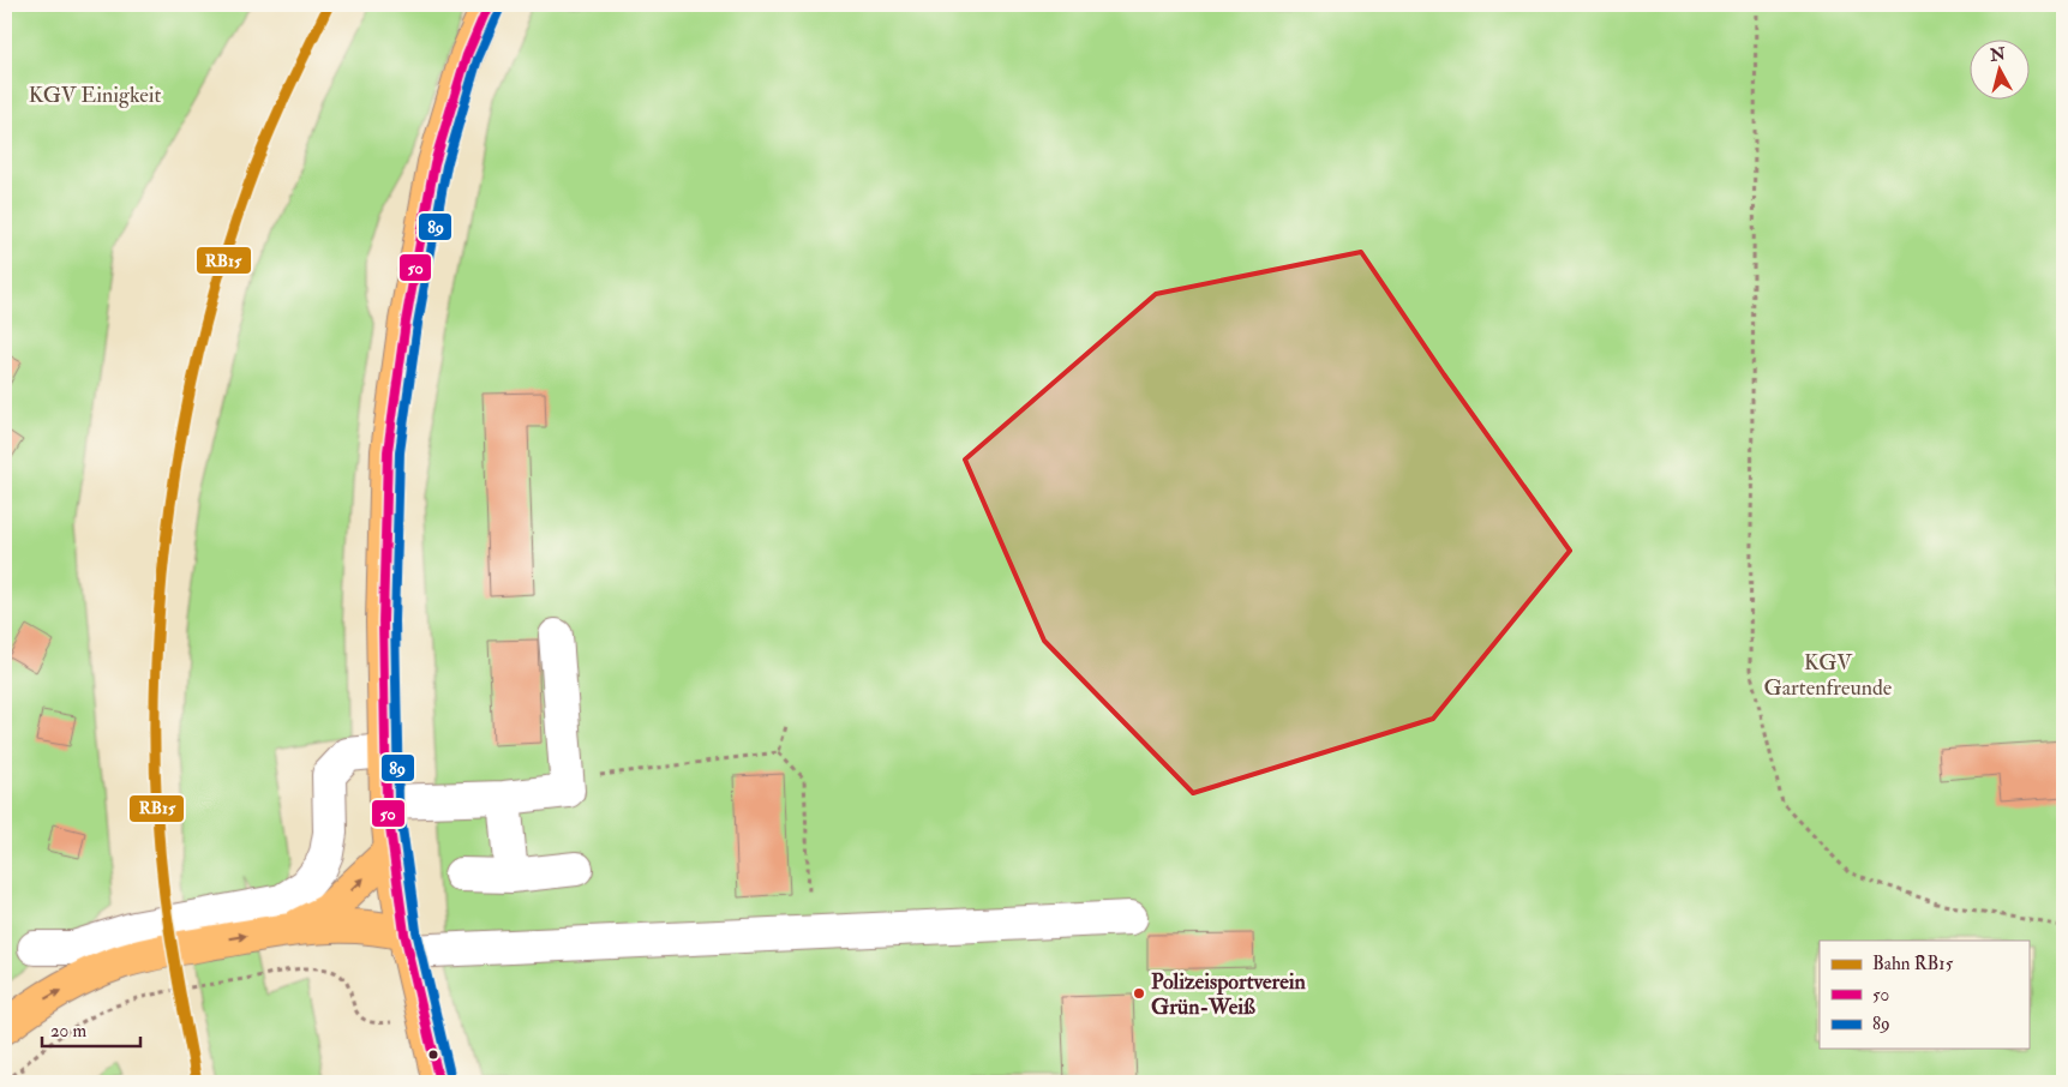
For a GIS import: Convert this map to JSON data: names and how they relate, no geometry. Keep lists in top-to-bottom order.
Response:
{
  "parks": ["KGV Einigkeit", "KGV Gartenfreunde"],
  "places": ["Polizeisportverein Grün-Weiß"],
  "lines": ["rail line RB15", "transit line 50", "transit line 89"],
  "legend": ["Bahn RB15", "50", "89"],
  "scale_bar": "20 m",
  "north": "top"
}
